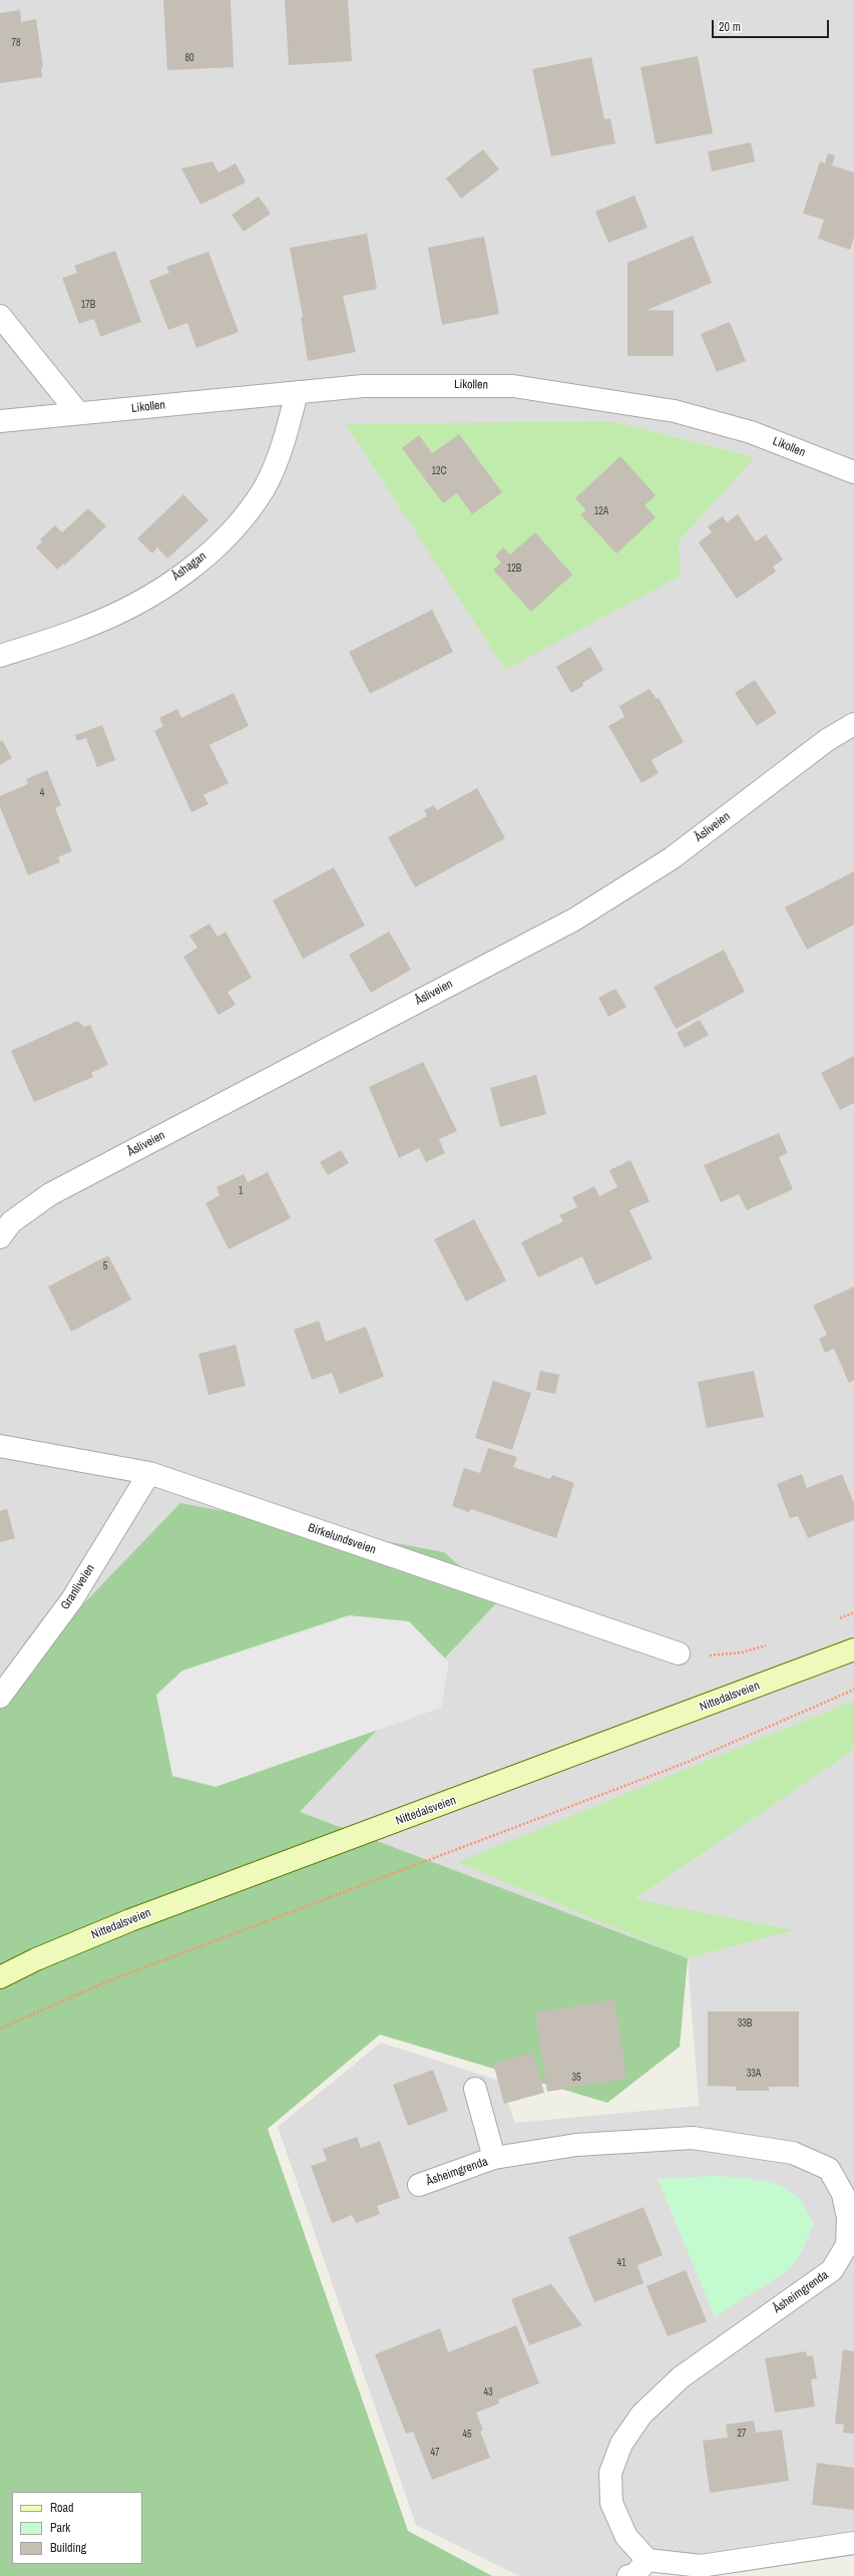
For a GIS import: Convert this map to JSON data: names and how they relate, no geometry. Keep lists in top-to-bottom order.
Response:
{
  "streets": {
    "main road": ["Nittedalsveien"],
    "street": [
      "Likollen",
      "Åshagan",
      "Åsliveien",
      "Birkelundsveien",
      "Granliveien",
      "Åsheimgrenda"
    ]
  },
  "crossings": [
    ["Likollen", "Åshagan"],
    ["Birkelundsveien", "Granliveien"]
  ],
  "house_numbers": [
    "78",
    "80",
    "17B",
    "12C",
    "12A",
    "12B",
    "4",
    "1",
    "5",
    "33B",
    "33A",
    "35",
    "41",
    "43",
    "27",
    "45",
    "47"
  ],
  "legend": ["Road", "Park", "Building"],
  "scale_bar": "20 m"
}
